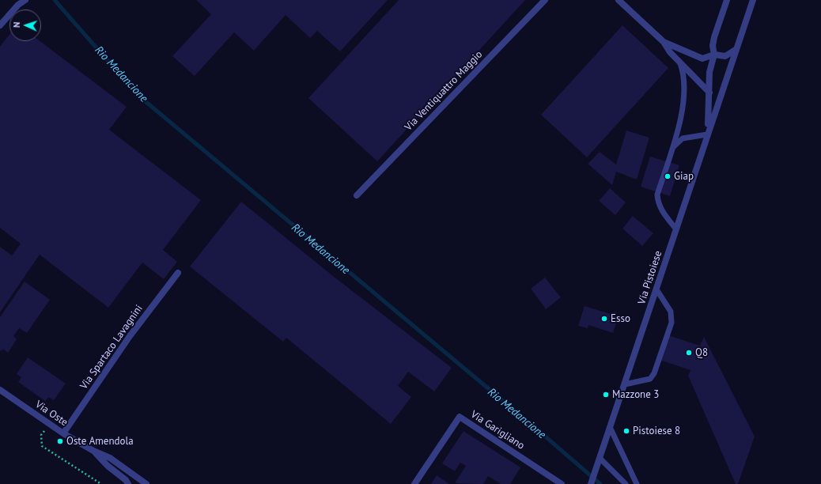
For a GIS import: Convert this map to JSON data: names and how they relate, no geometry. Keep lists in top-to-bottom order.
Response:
{
  "streets": {
    "street": [
      "Via Ventiquattro Maggio",
      "Via Pistoiese",
      "Via Spartaco Lavagnini",
      "Via Oste",
      "Via Garigliano"
    ]
  },
  "crossings": [
    ["Via Spartaco Lavagnini", "Via Oste"]
  ],
  "water": ["Rio Medancione"],
  "places": [
    "Giap",
    "Esso",
    "Q8",
    "Mazzone 3",
    "Pistoiese 8",
    "Oste Amendola"
  ],
  "north": "left"
}
